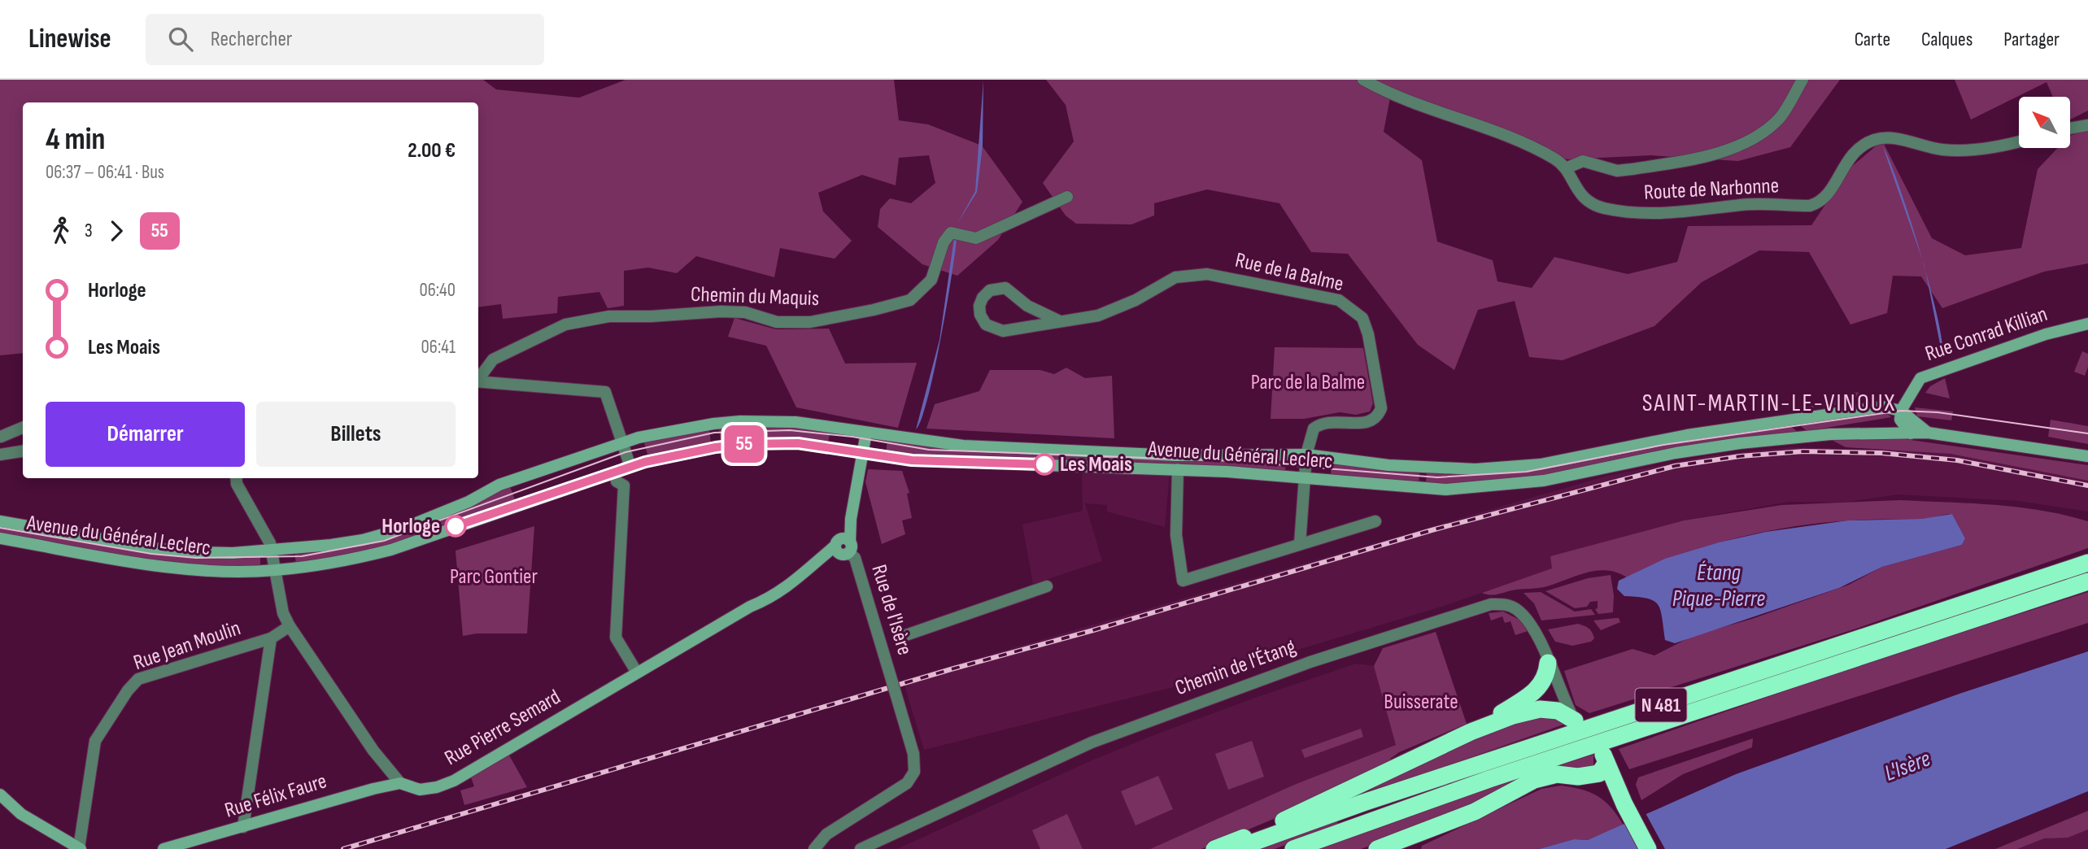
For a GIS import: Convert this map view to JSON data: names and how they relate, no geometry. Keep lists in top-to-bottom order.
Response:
{
  "streets": {
    "highway": ["N 481"],
    "main road": [
      "Rue Conrad Killian",
      "Avenue du Général Leclerc",
      "Rue Pierre Semard",
      "Rue Félix Faure"
    ],
    "street": [
      "Route de Narbonne",
      "Rue de la Balme",
      "Chemin du Maquis",
      "Rue de l'Isère",
      "Rue Jean Moulin",
      "Chemin de l'Étang"
    ]
  },
  "crossings": [
    ["Rue de la Balme", "Avenue du Général Leclerc"],
    ["Rue Conrad Killian", "Avenue du Général Leclerc"],
    ["Rue de l'Isère", "Rue Pierre Semard"],
    ["Rue Pierre Semard", "Rue Félix Faure"]
  ],
  "districts": ["SAINT-MARTIN-LE-VINOUX"],
  "water": ["Étang Pique-Pierre", "L'Isère"],
  "parks": ["Parc de la Balme", "Parc Gontier", "Buisserate"],
  "places": ["Les Moais", "Horloge"],
  "lines": ["bus line 55"],
  "north": "top left",
  "page": {
    "header": "Linewise",
    "search": "Rechercher",
    "nav": ["Carte", "Calques", "Partager"],
    "on_map": "55",
    "heading": ["4 min", "06:37 – 06:41 · Bus", "2.00 €"],
    "legs": ["3", "55"],
    "list": [
      {
        "name": "Horloge",
        "value": "06:40"
      },
      {
        "name": "Les Moais",
        "value": "06:41"
      }
    ],
    "buttons": ["Démarrer", "Billets"]
  }
}
